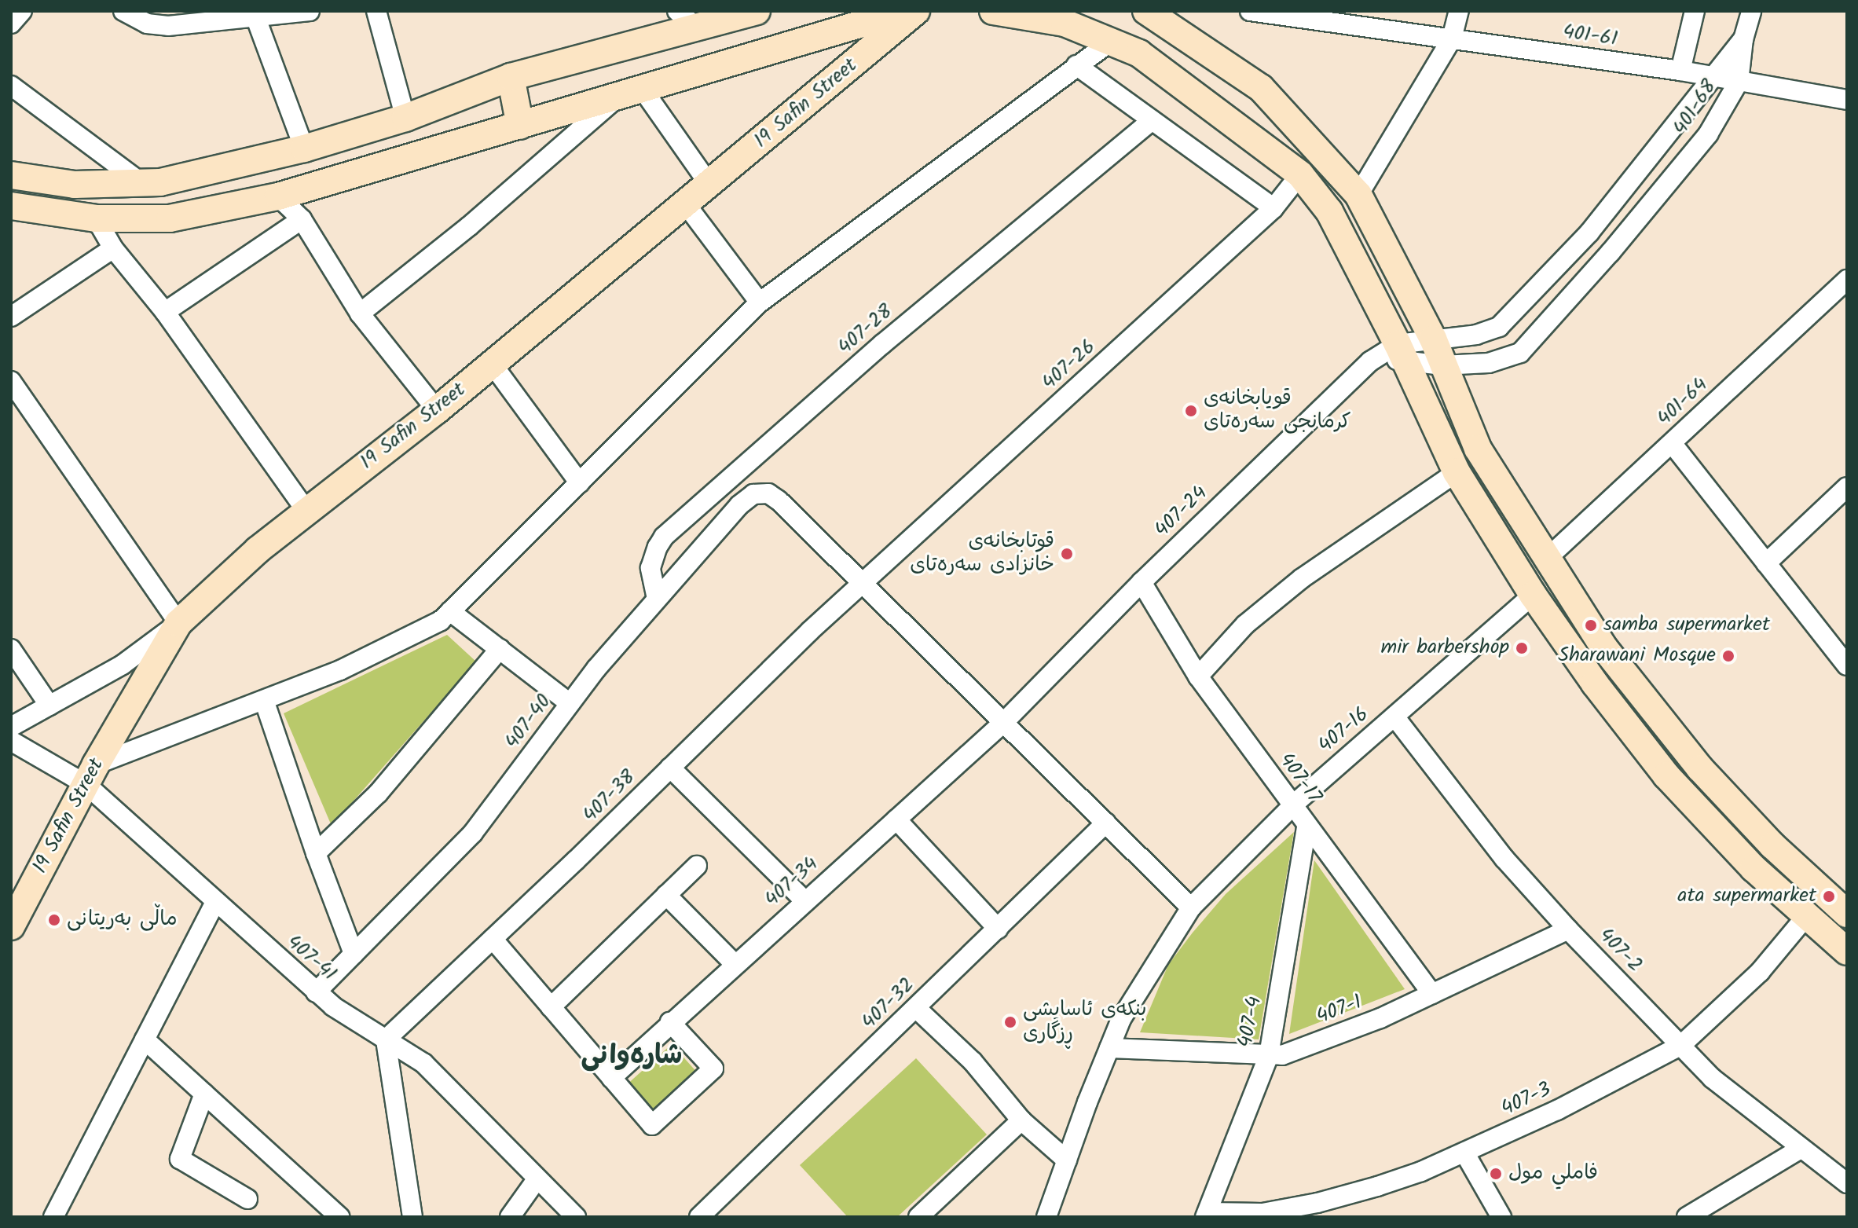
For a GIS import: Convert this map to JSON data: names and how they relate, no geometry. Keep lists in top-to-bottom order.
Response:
{
  "streets": {
    "street": [
      "401-61",
      "19 Safin Street",
      "401-68",
      "407-28",
      "407-26",
      "401-64",
      "407-24",
      "407-40",
      "407-16",
      "407-17",
      "407-38",
      "407-34",
      "407-2",
      "407-41",
      "407-32",
      "407-1",
      "407-4",
      "407-3"
    ]
  },
  "crossings": [
    ["401-61", "401-68"],
    ["19 Safin Street", "407-41"],
    ["401-68", "407-24"],
    ["407-28", "407-40"],
    ["407-26", "407-40"],
    ["407-26", "407-38"],
    ["407-24", "407-17"],
    ["407-24", "407-34"],
    ["407-40", "407-38"],
    ["407-40", "407-41"],
    ["407-16", "407-17"],
    ["407-16", "407-2"],
    ["407-16", "407-1"],
    ["407-17", "407-1"],
    ["407-17", "407-4"],
    ["407-38", "407-41"],
    ["407-2", "407-1"],
    ["407-2", "407-3"],
    ["407-1", "407-4"],
    ["407-4", "407-3"]
  ],
  "districts": ["شارەوانی"],
  "places": [
    "قویابخانەی کرمانجی سەرەتای",
    "قوتابخانەی خانزادی سەرەتای",
    "samba supermarket",
    "mir barbershop",
    "Sharawani Mosque",
    "ata supermarket",
    "ماڵی بەریتانی",
    "بنکەی ئاسایشی ڕزگاری",
    "فاملي مول"
  ]
}
